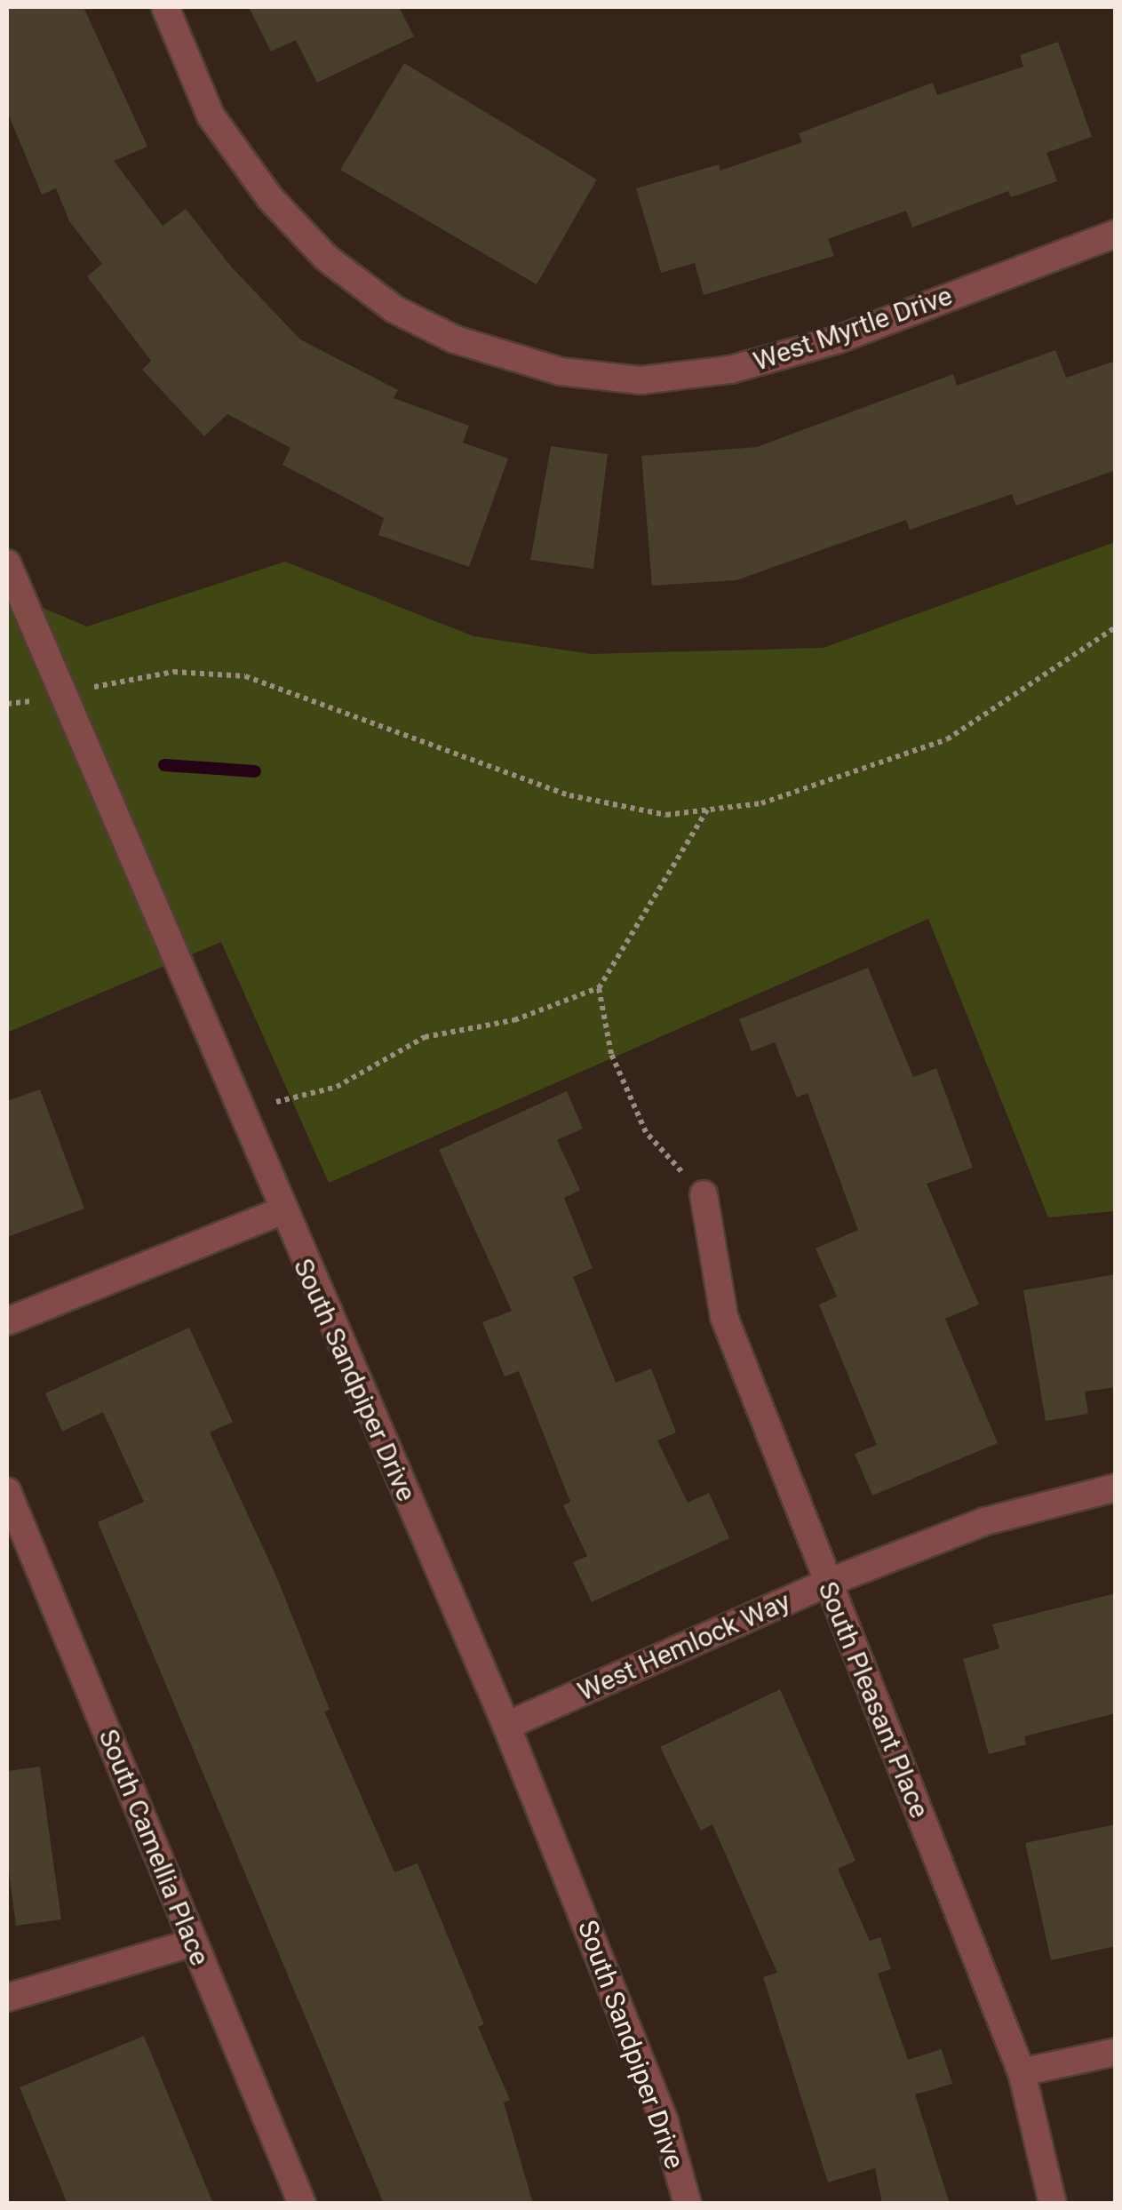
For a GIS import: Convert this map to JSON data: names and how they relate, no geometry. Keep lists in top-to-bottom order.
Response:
{
  "streets": {
    "street": [
      "West Myrtle Drive",
      "South Sandpiper Drive",
      "West Hemlock Way",
      "South Pleasant Place",
      "South Camellia Place"
    ]
  },
  "crossings": [
    ["South Sandpiper Drive", "West Hemlock Way"],
    ["West Hemlock Way", "South Pleasant Place"]
  ]
}
